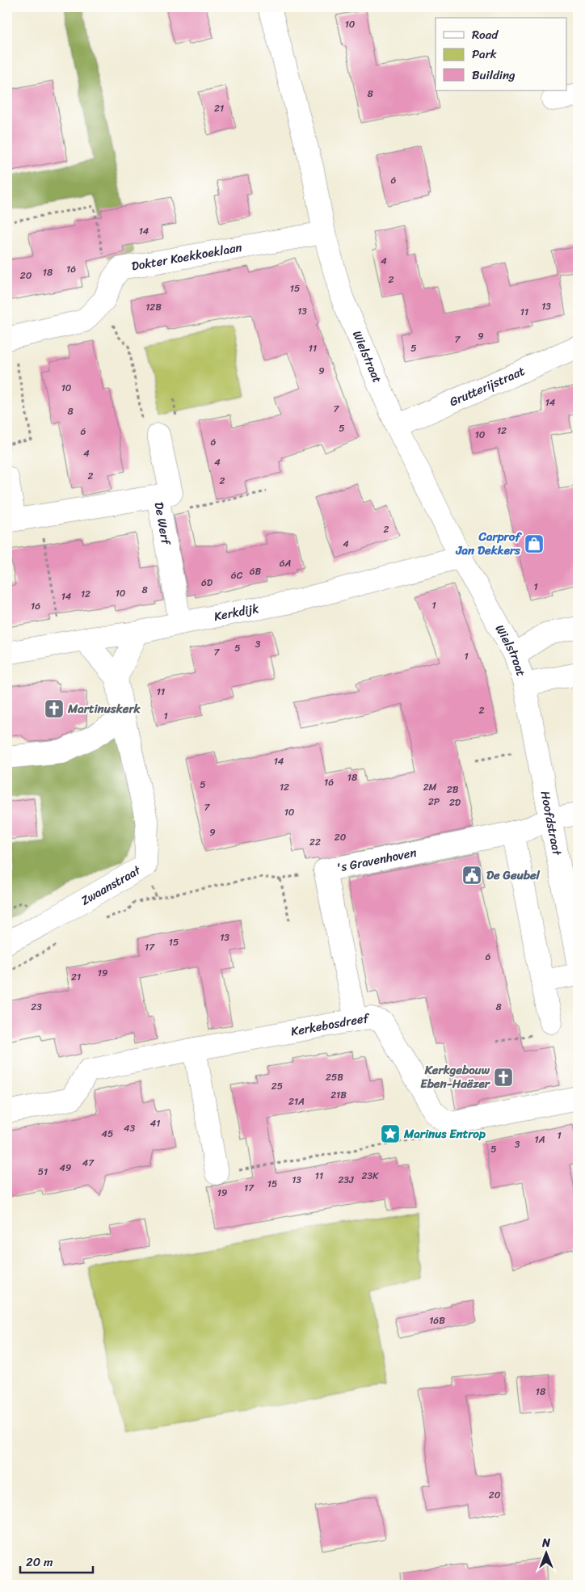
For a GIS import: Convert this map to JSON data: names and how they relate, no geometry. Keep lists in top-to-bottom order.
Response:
{
  "streets": {
    "street": [
      "Dokter Koekkoeklaan",
      "Wielstraat",
      "Grutterijstraat",
      "De Werf",
      "Kerkdijk",
      "Hoofdstraat",
      "'s Gravenhoven",
      "Zwaanstraat",
      "Kerkebosdreef"
    ]
  },
  "crossings": [
    ["Dokter Koekkoeklaan", "Wielstraat"],
    ["Wielstraat", "Grutterijstraat"],
    ["Wielstraat", "Kerkdijk"],
    ["Wielstraat", "Hoofdstraat"],
    ["De Werf", "Kerkdijk"],
    ["Kerkdijk", "Zwaanstraat"],
    ["Hoofdstraat", "'s Gravenhoven"],
    ["'s Gravenhoven", "Kerkebosdreef"]
  ],
  "places": {
    "shop": ["Carprof Jan Dekkers"],
    "church": ["Martinuskerk", "Kerkgebouw Eben-Haëzer"],
    "public building": ["De Geubel"],
    "place": ["Marinus Entrop"]
  },
  "house_numbers": [
    "10",
    "8",
    "21",
    "6",
    "14",
    "4",
    "16",
    "18",
    "20",
    "2",
    "15",
    "13",
    "12B",
    "13",
    "11",
    "9",
    "7",
    "11",
    "5",
    "9",
    "10",
    "14",
    "7",
    "8",
    "5",
    "12",
    "6",
    "10",
    "6",
    "4",
    "4",
    "2",
    "2",
    "2",
    "4",
    "6A",
    "6B",
    "6C",
    "6D",
    "1",
    "8",
    "10",
    "12",
    "14",
    "1",
    "16",
    "3",
    "5",
    "7",
    "1",
    "11",
    "2",
    "1",
    "14",
    "18",
    "16",
    "5",
    "12",
    "2M",
    "2B",
    "2P",
    "2D",
    "7",
    "10",
    "9",
    "20",
    "22",
    "13",
    "15",
    "17",
    "6",
    "19",
    "21",
    "23",
    "8",
    "25B",
    "25",
    "21B",
    "21A",
    "41",
    "43",
    "45",
    "1",
    "1A",
    "3",
    "5",
    "47",
    "49",
    "51",
    "11",
    "23K",
    "13",
    "23J",
    "15",
    "17",
    "19",
    "16B",
    "18",
    "20"
  ],
  "legend": ["Road", "Park", "Building"],
  "scale_bar": "20 m",
  "north": "top"
}
